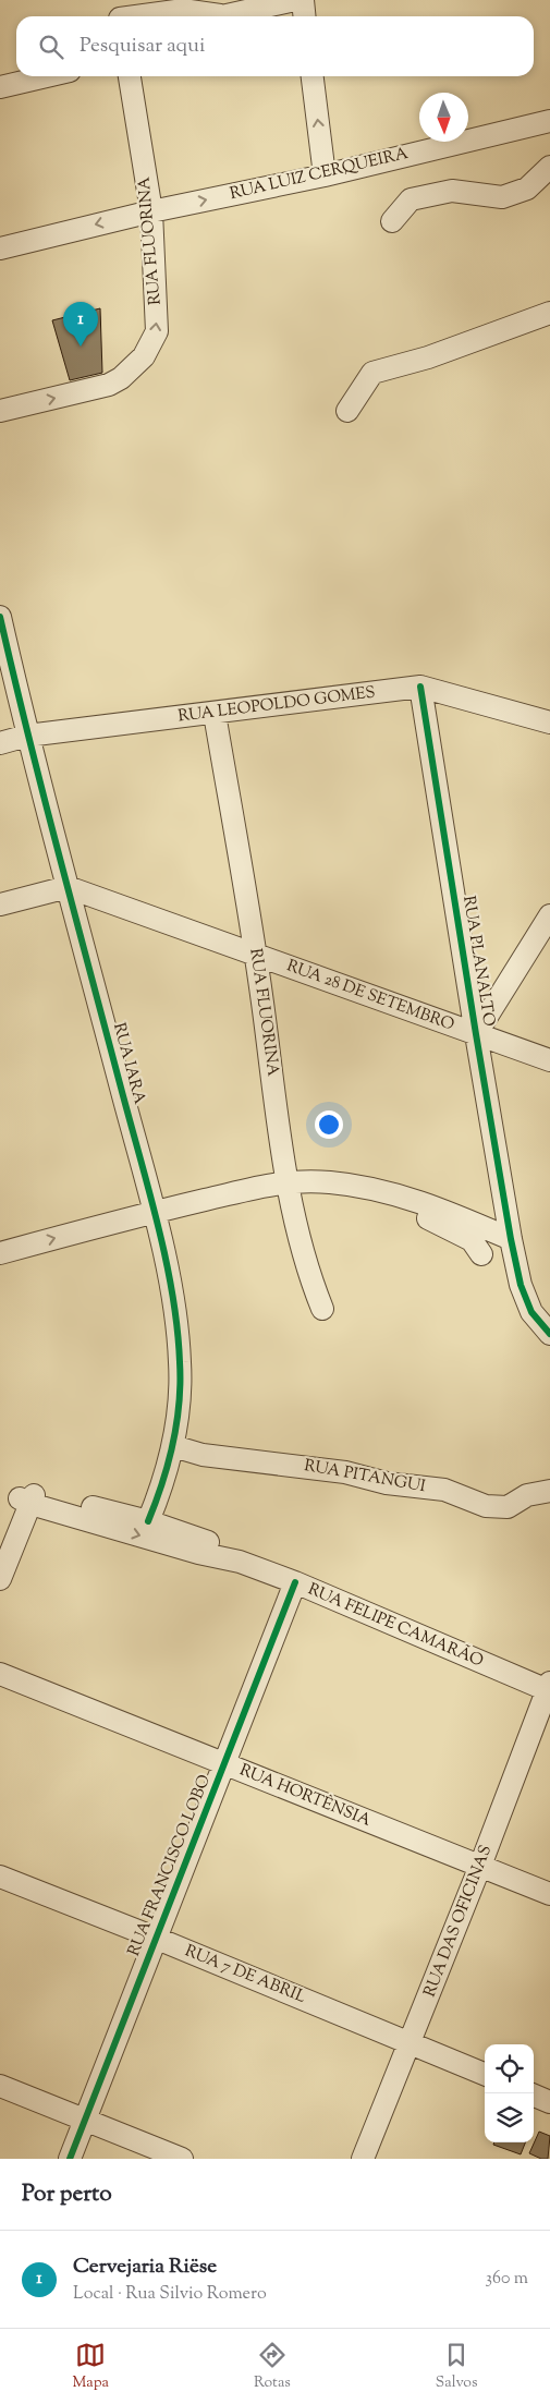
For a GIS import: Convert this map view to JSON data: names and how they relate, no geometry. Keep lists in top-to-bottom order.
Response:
{
  "streets": {
    "street": [
      "RUA LUIZ CERQUEIRA",
      "RUA FLUORINA",
      "RUA LEOPOLDO GOMES",
      "RUA PLANALTO",
      "RUA 28 DE SETEMBRO",
      "RUA IARA",
      "RUA PITANGUI",
      "RUA FELIPE CAMARÃO",
      "RUA HORTÊNSIA",
      "RUA FRANCISCO LOBO",
      "RUA DAS OFICINAS",
      "RUA 7 DE ABRIL"
    ]
  },
  "crossings": [
    ["RUA LUIZ CERQUEIRA", "RUA FLUORINA"],
    ["RUA FLUORINA", "RUA LEOPOLDO GOMES"],
    ["RUA FLUORINA", "RUA 28 DE SETEMBRO"],
    ["RUA LEOPOLDO GOMES", "RUA PLANALTO"],
    ["RUA LEOPOLDO GOMES", "RUA IARA"],
    ["RUA PLANALTO", "RUA 28 DE SETEMBRO"],
    ["RUA 28 DE SETEMBRO", "RUA IARA"],
    ["RUA IARA", "RUA PITANGUI"],
    ["RUA IARA", "RUA FELIPE CAMARÃO"],
    ["RUA FELIPE CAMARÃO", "RUA FRANCISCO LOBO"],
    ["RUA FELIPE CAMARÃO", "RUA DAS OFICINAS"],
    ["RUA HORTÊNSIA", "RUA FRANCISCO LOBO"],
    ["RUA HORTÊNSIA", "RUA DAS OFICINAS"],
    ["RUA FRANCISCO LOBO", "RUA 7 DE ABRIL"],
    ["RUA DAS OFICINAS", "RUA 7 DE ABRIL"]
  ],
  "north": "bottom",
  "page": {
    "search": "Pesquisar aqui",
    "pins": "1",
    "heading": "Por perto",
    "list": [
      {
        "mark": "1",
        "name": "Cervejaria Riëse",
        "note": "Local · Rua Silvio Romero",
        "value": "360 m"
      }
    ],
    "nav": ["Mapa", "Rotas", "Salvos"]
  }
}
